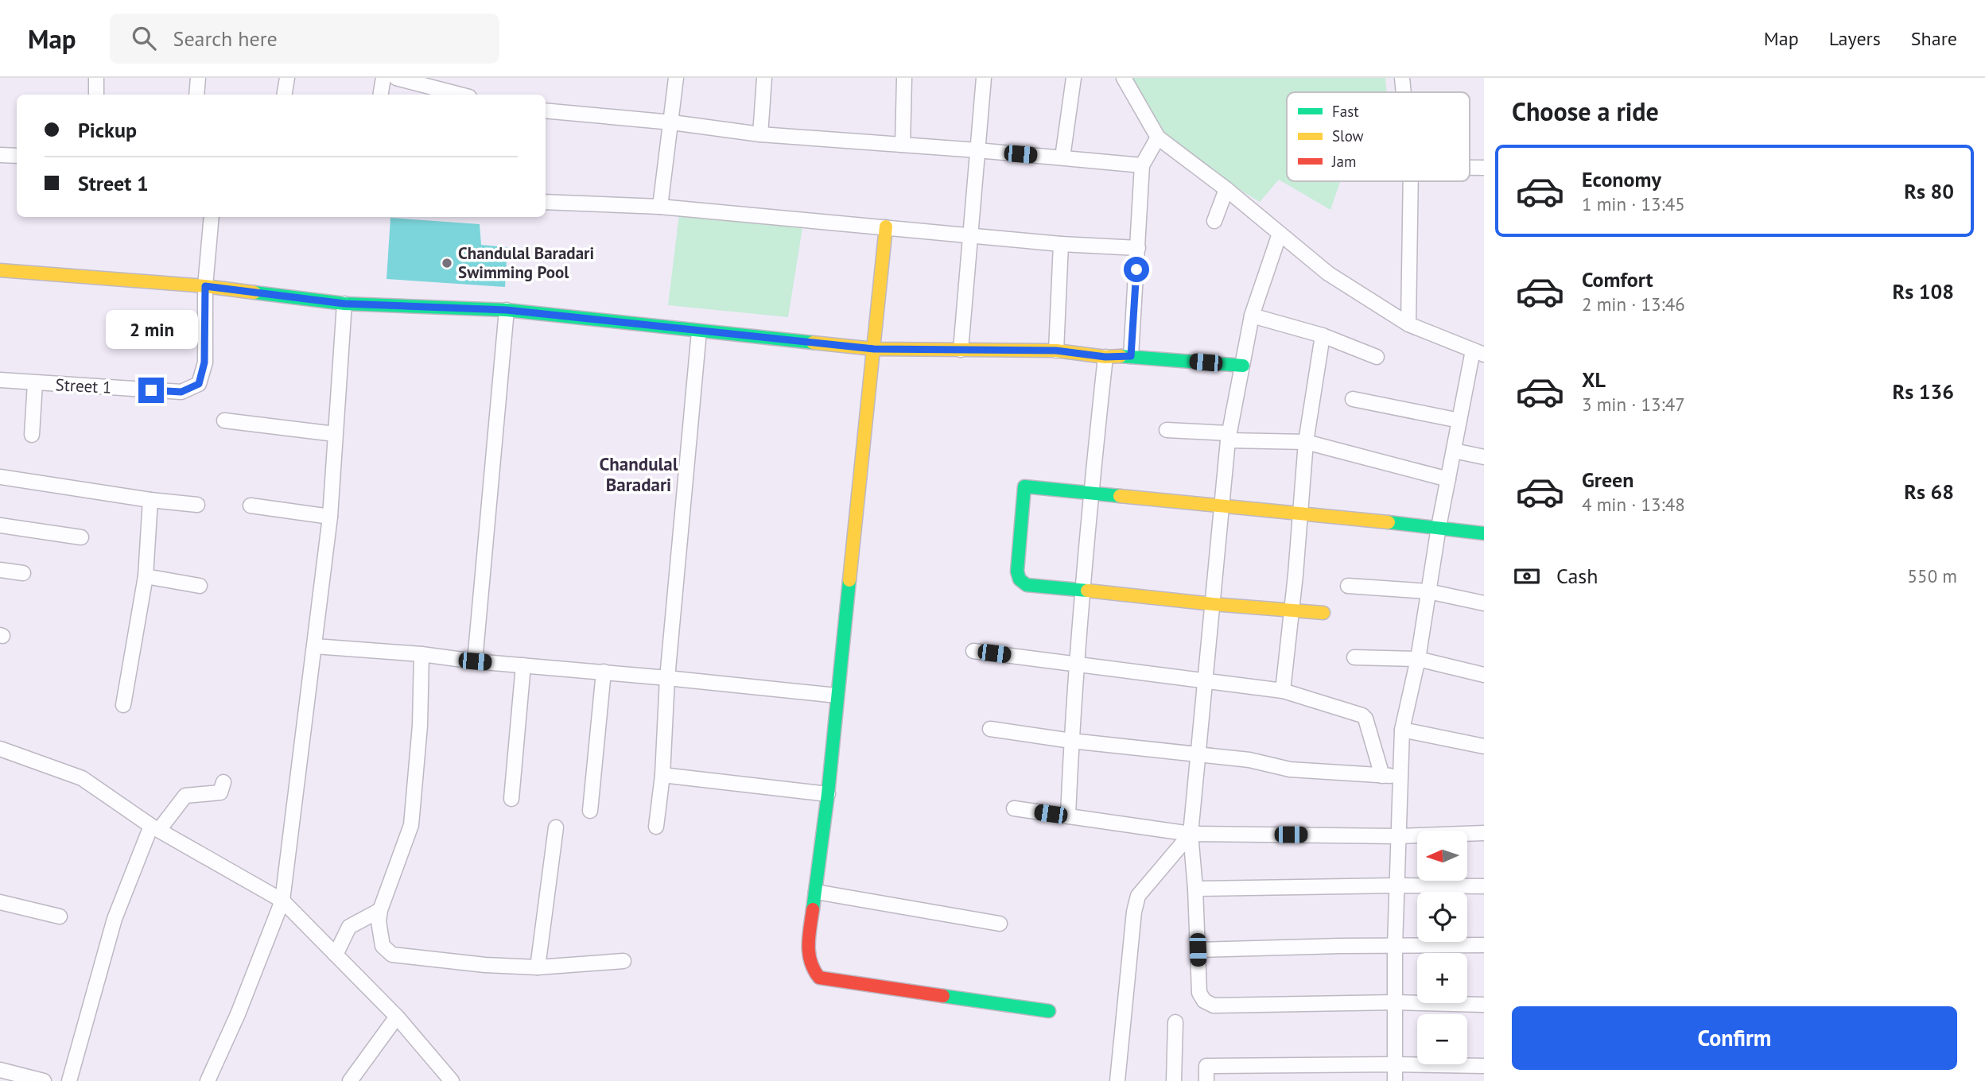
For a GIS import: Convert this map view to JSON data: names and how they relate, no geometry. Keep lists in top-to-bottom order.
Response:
{
  "streets": {
    "street": ["Street 1"]
  },
  "districts": ["Chandulal Baradari"],
  "places": ["Chandulal Baradari Swimming Pool"],
  "legend": ["Fast", "Slow", "Jam"],
  "north": "left",
  "page": {
    "header": "Map",
    "search": "Search here",
    "nav": ["Map", "Layers", "Share"],
    "heading": "Choose a ride",
    "banner": ["Pickup", "Street 1"],
    "list": [
      {
        "name": "Economy",
        "note": "1 min · 13:45",
        "value": "Rs 80"
      },
      {
        "name": "Comfort",
        "note": "2 min · 13:46",
        "value": "Rs 108"
      },
      {
        "name": "XL",
        "note": "3 min · 13:47",
        "value": "Rs 136"
      },
      {
        "name": "Green",
        "note": "4 min · 13:48",
        "value": "Rs 68"
      }
    ],
    "bubble": "2 min",
    "pay": ["Cash", "550 m"],
    "map_buttons": ["+", "−"],
    "buttons": "Confirm"
  }
}
